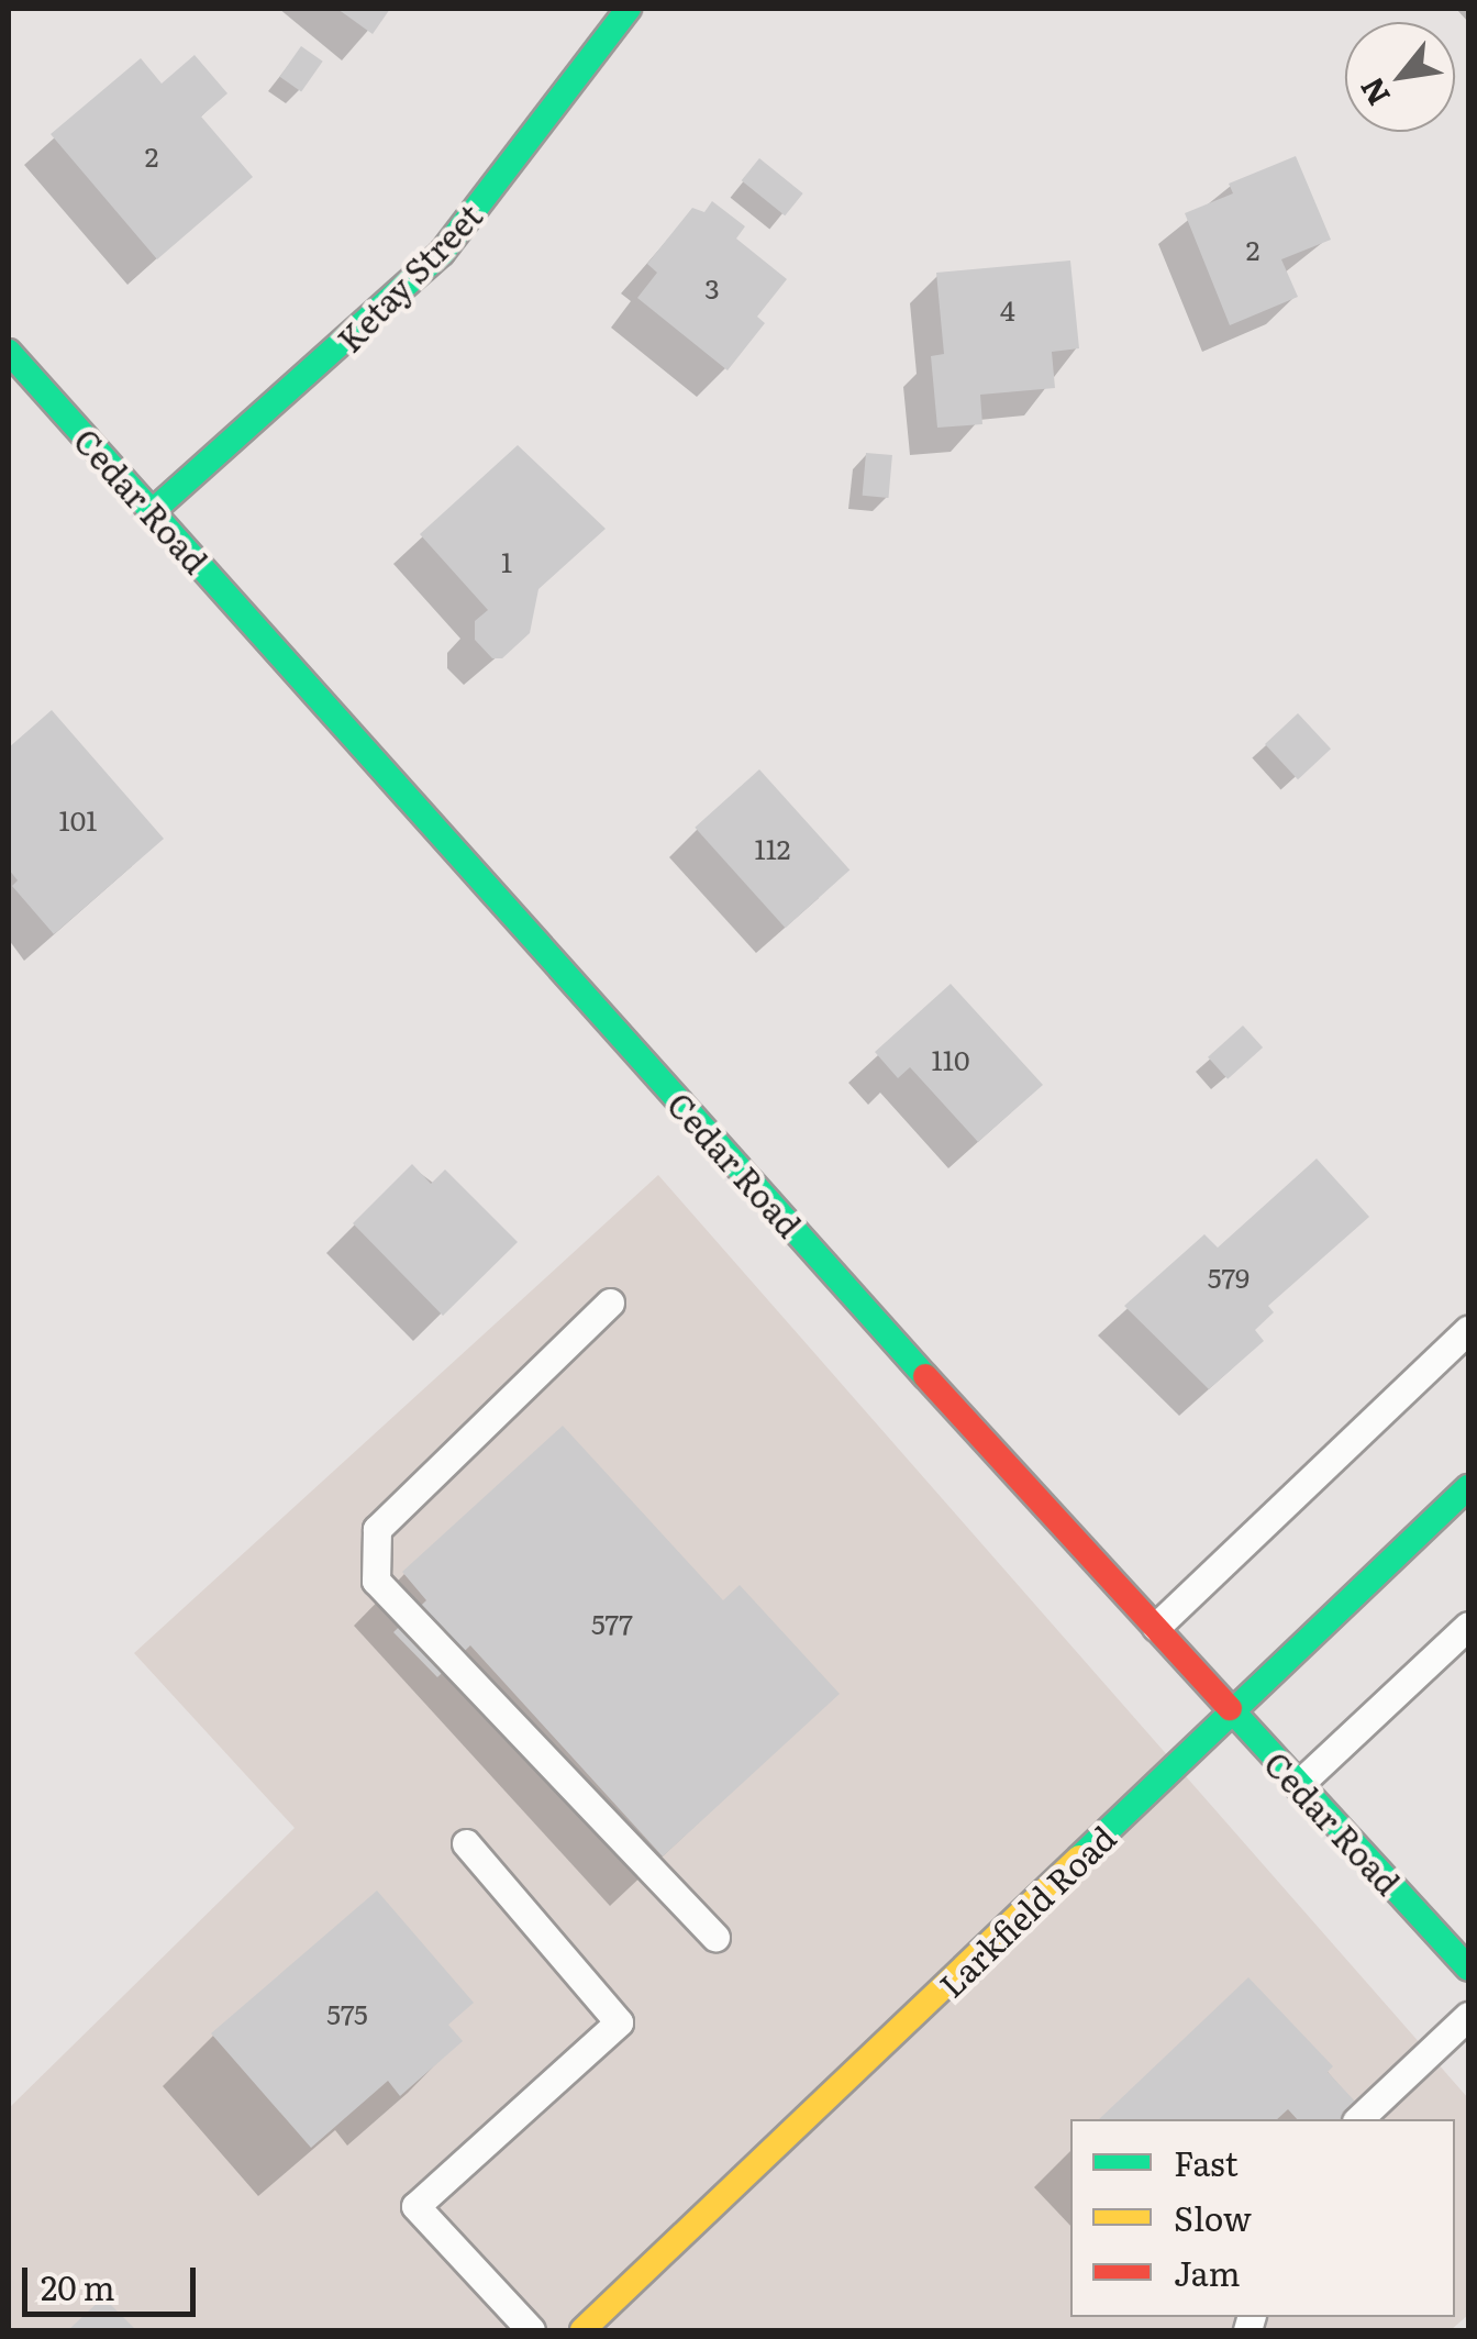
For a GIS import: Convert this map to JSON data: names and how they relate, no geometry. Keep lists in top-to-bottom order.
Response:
{
  "streets": {
    "street": ["Ketay Street", "Cedar Road", "Larkfield Road"]
  },
  "crossings": [
    ["Ketay Street", "Cedar Road"],
    ["Cedar Road", "Larkfield Road"]
  ],
  "house_numbers": [
    "2",
    "2",
    "3",
    "4",
    "1",
    "101",
    "112",
    "110",
    "579",
    "577",
    "575"
  ],
  "legend": ["Fast", "Slow", "Jam"],
  "scale_bar": "20 m",
  "north": "bottom left"
}
